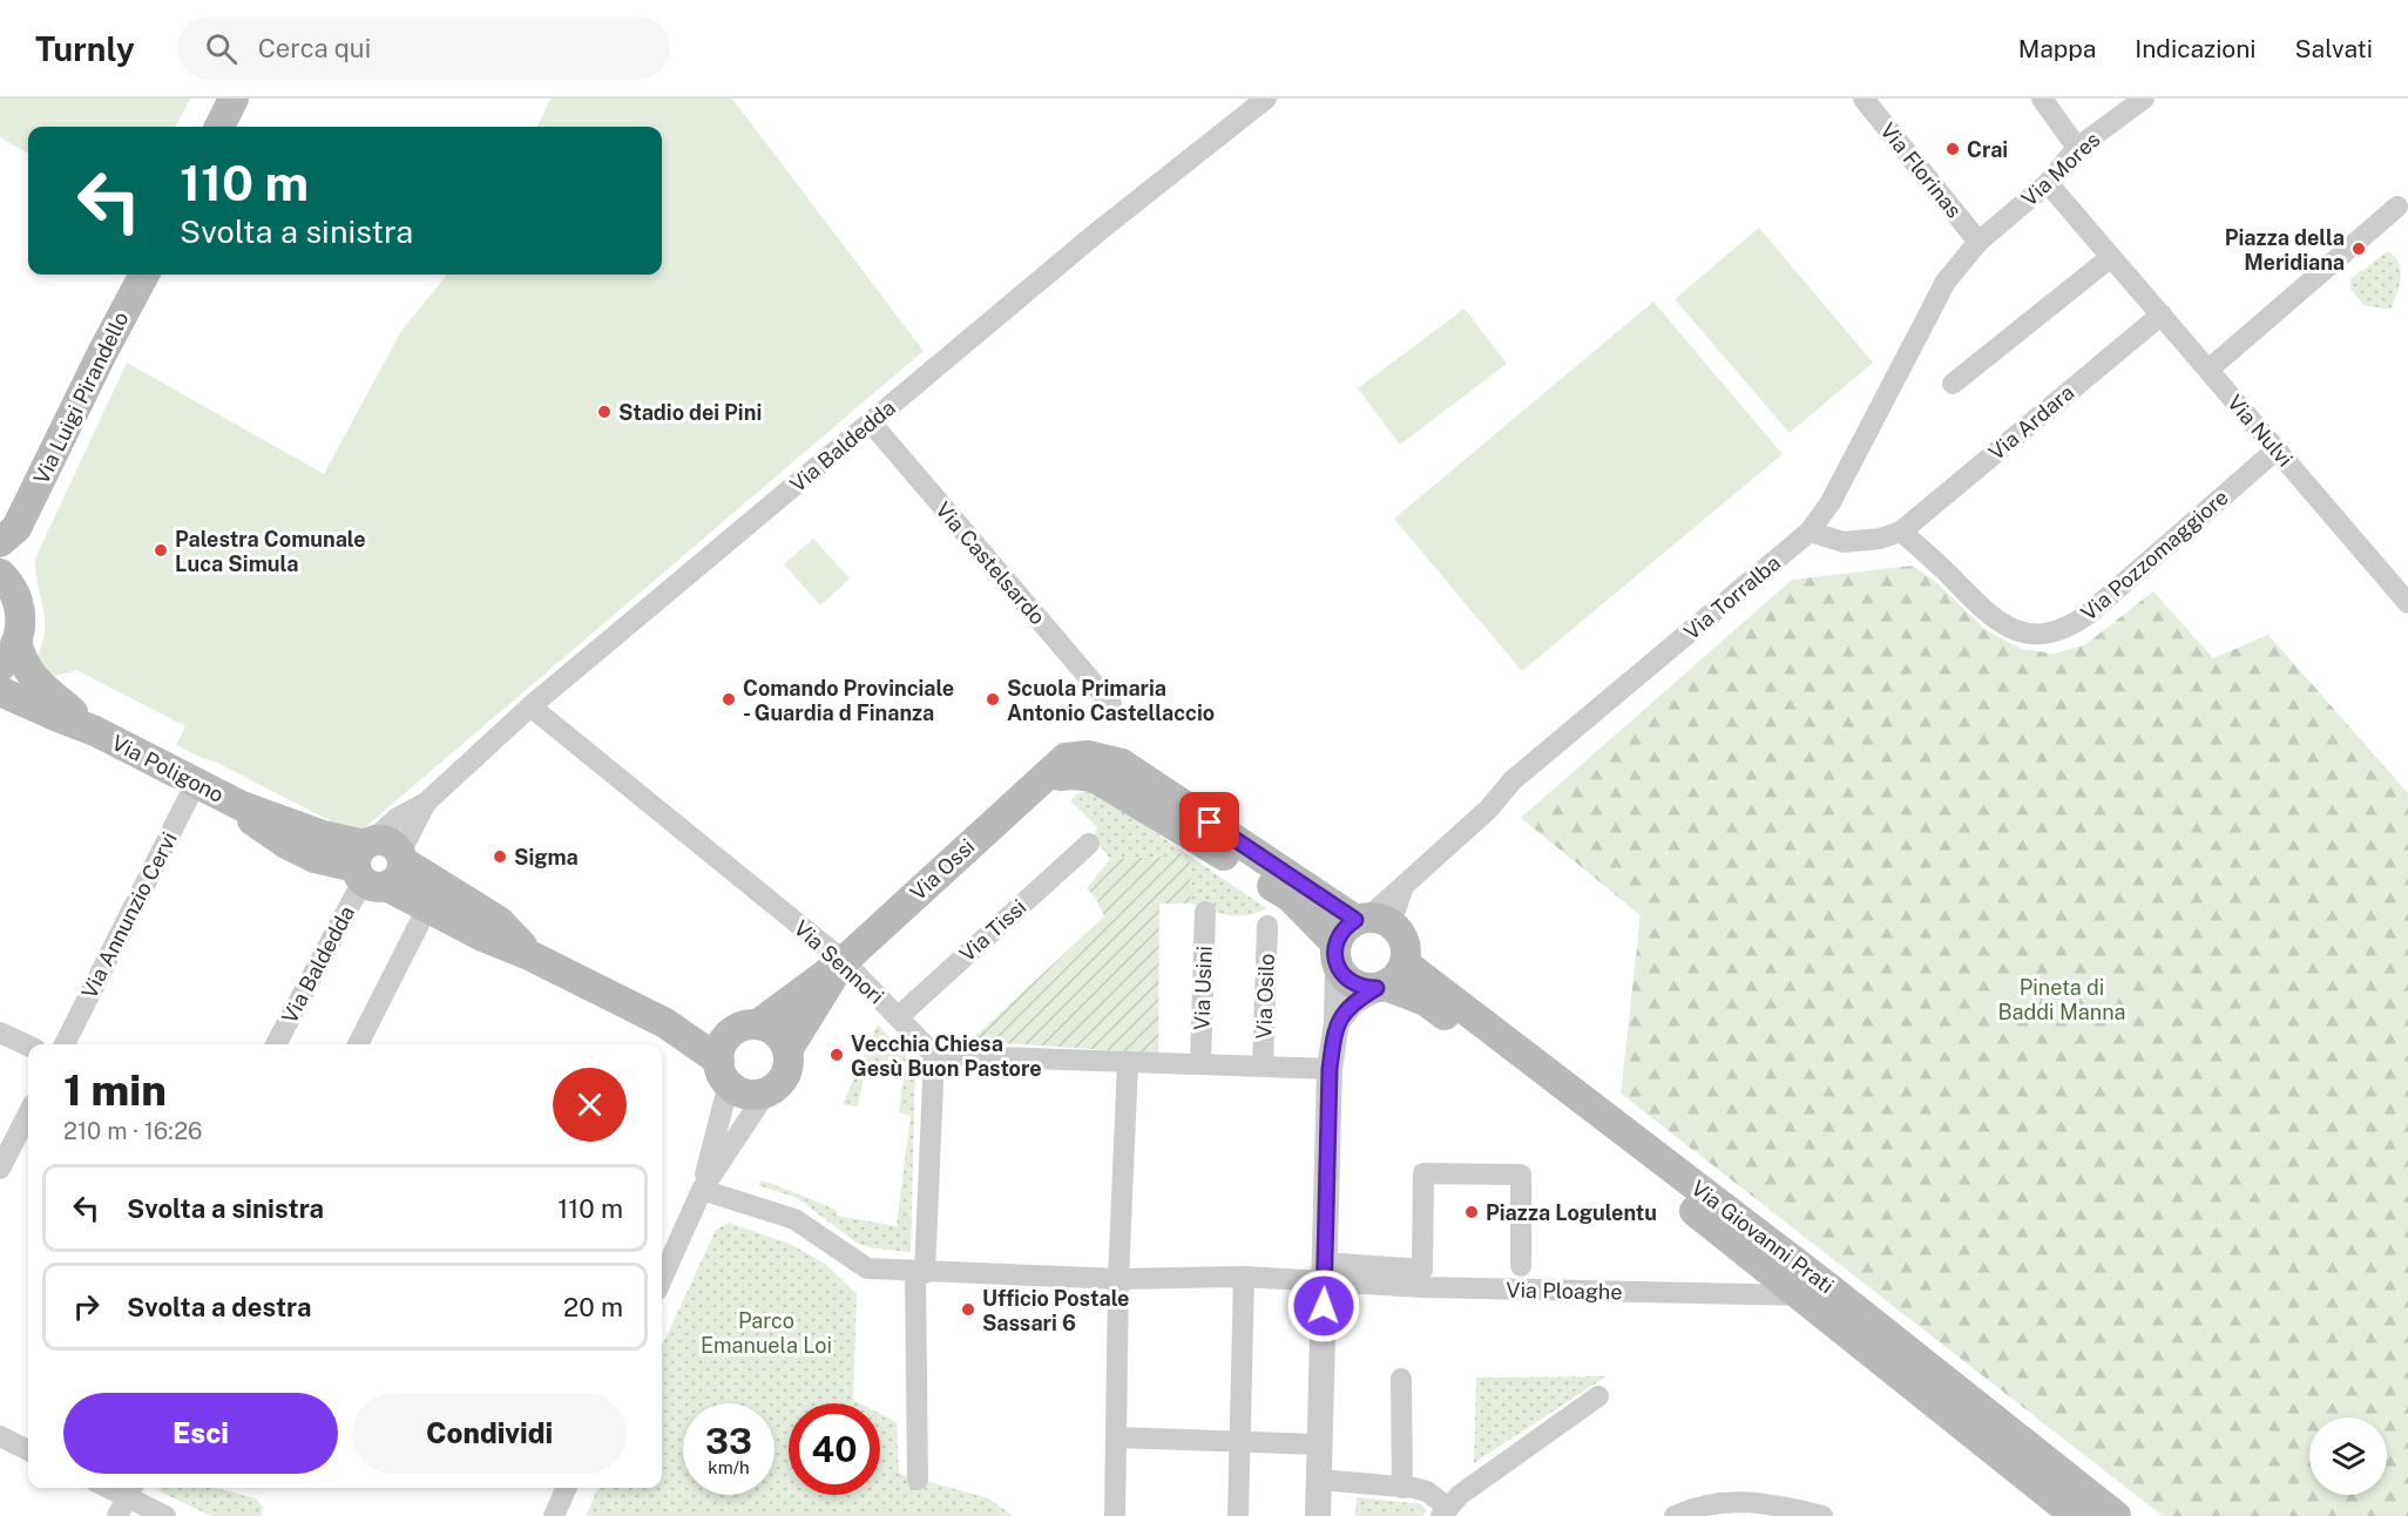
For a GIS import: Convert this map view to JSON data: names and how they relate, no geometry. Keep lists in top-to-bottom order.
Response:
{
  "streets": {
    "main road": [
      "Via Luigi Pirandello",
      "Via Poligono",
      "Via Ossi",
      "Via Giovanni Prati"
    ],
    "street": [
      "Via Mores",
      "Via Florinas",
      "Via Ardara",
      "Via Nulvi",
      "Via Baldedda",
      "Via Pozzomaggiore",
      "Via Castelsardo",
      "Via Torralba",
      "Via Annunzio Cervi",
      "Via Tissi",
      "Via Sennori",
      "Via Usini",
      "Via Osilo",
      "Via Ploaghe"
    ]
  },
  "crossings": [
    ["Via Mores", "Via Florinas"],
    ["Via Mores", "Via Nulvi"],
    ["Via Mores", "Via Torralba"],
    ["Via Florinas", "Via Torralba"],
    ["Via Luigi Pirandello", "Via Poligono"],
    ["Via Ardara", "Via Nulvi"],
    ["Via Ardara", "Via Pozzomaggiore"],
    ["Via Nulvi", "Via Pozzomaggiore"],
    ["Via Baldedda", "Via Castelsardo"],
    ["Via Baldedda", "Via Poligono"],
    ["Via Baldedda", "Via Sennori"],
    ["Via Torralba", "Via Giovanni Prati"],
    ["Via Poligono", "Via Ossi"],
    ["Via Poligono", "Via Annunzio Cervi"],
    ["Via Ossi", "Via Sennori"],
    ["Via Tissi", "Via Sennori"],
    ["Via Giovanni Prati", "Via Ploaghe"]
  ],
  "parks": ["Pineta di Baddi Manna", "Parco Emanuela Loi"],
  "places": [
    "Crai",
    "Piazza della Meridiana",
    "Stadio dei Pini",
    "Palestra Comunale Luca Simula",
    "Comando Provinciale - Guardia d Finanza",
    "Scuola Primaria Antonio Castellaccio",
    "Sigma",
    "Vecchia Chiesa Gesù Buon Pastore",
    "Piazza Logulentu",
    "Ufficio Postale Sassari 6"
  ],
  "page": {
    "header": "Turnly",
    "search": "Cerca qui",
    "nav": ["Mappa", "Indicazioni", "Salvati"],
    "turn": ["110 m", "Svolta a sinistra"],
    "heading": ["1 min", "210 m · 16:26"],
    "list": [
      {
        "name": "Svolta a sinistra",
        "value": "110 m"
      },
      {
        "name": "Svolta a destra",
        "value": "20 m"
      }
    ],
    "buttons": ["Esci", "Condividi"],
    "speed": "33 km/h",
    "limit": "40"
  }
}
